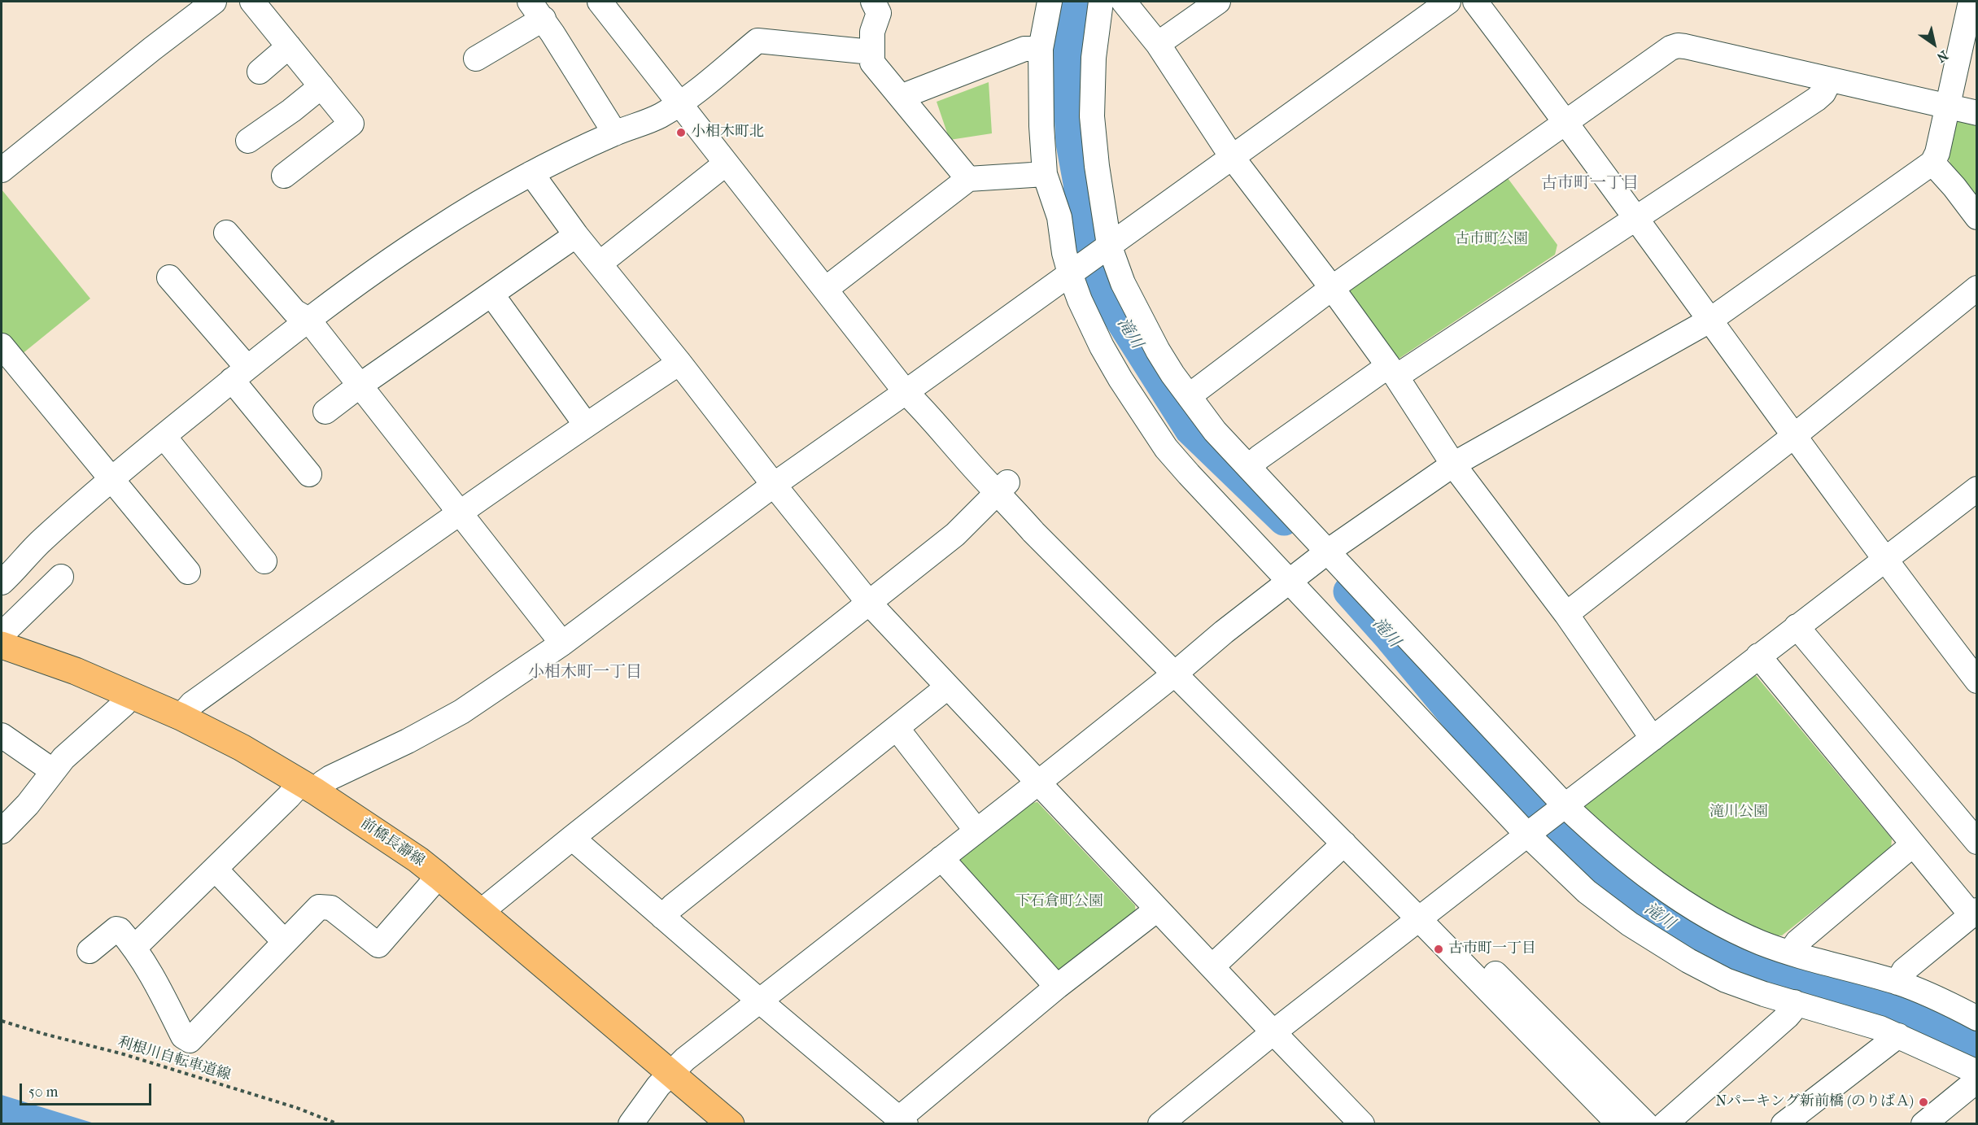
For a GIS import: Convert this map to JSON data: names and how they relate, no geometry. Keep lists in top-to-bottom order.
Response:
{
  "streets": {
    "main road": ["前橋長瀞線"],
    "path": ["利根川自転車道線"]
  },
  "districts": ["古市町一丁目", "小相木町一丁目"],
  "water": ["滝川"],
  "parks": ["古市町公園", "滝川公園", "下石倉町公園"],
  "places": ["小相木町北", "古市町一丁目", "Nパーキング新前橋 (のりばＡ)"],
  "scale_bar": "50 m",
  "north": "bottom right"
}
